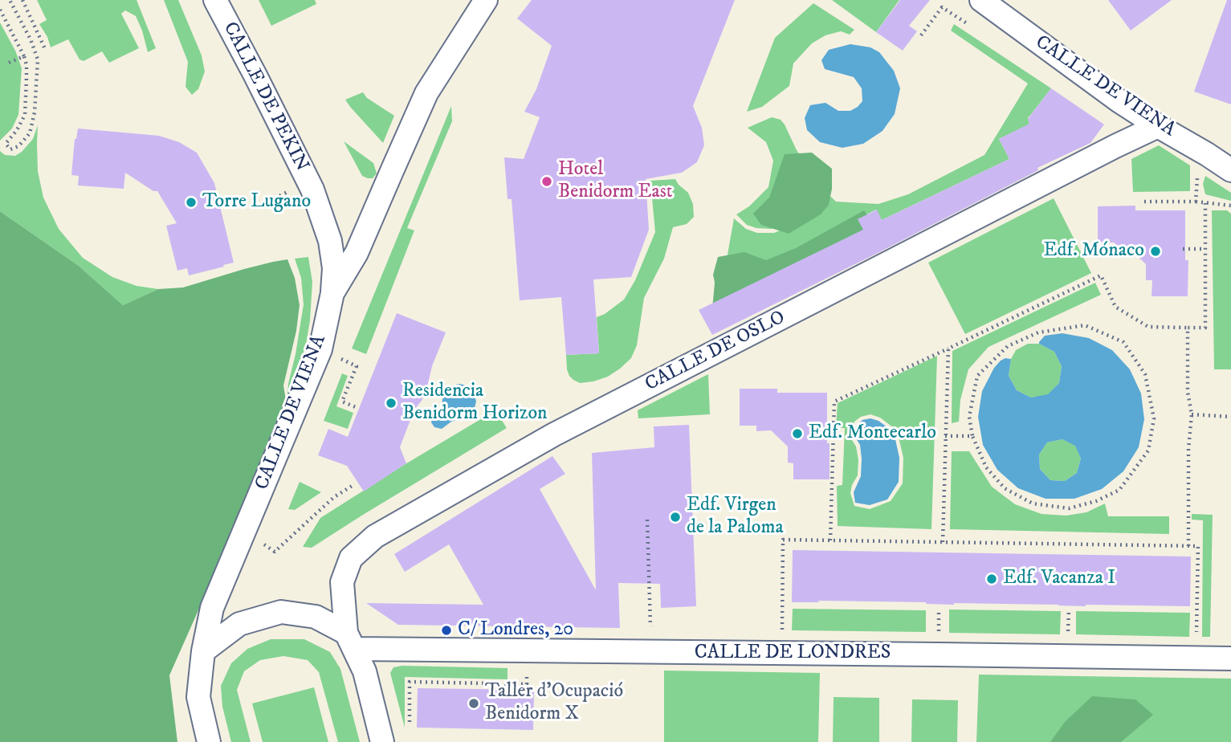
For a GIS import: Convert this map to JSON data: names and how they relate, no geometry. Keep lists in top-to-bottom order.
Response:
{
  "streets": {
    "street": [
      "CALLE DE VIENA",
      "CALLE DE PEKIN",
      "CALLE DE OSLO",
      "CALLE DE LONDRES"
    ]
  },
  "crossings": [
    ["CALLE DE VIENA", "CALLE DE PEKIN"],
    ["CALLE DE VIENA", "CALLE DE OSLO"],
    ["CALLE DE OSLO", "CALLE DE LONDRES"]
  ],
  "places": [
    "Hotel Benidorm East",
    "Torre Lugano",
    "Edf. Mónaco",
    "Residencia Benidorm Horizon",
    "Edf. Montecarlo",
    "Edf. Virgen de la Paloma",
    "Edf. Vacanza I",
    "C/ Londres, 20",
    "Taller d'Ocupació Benidorm X"
  ]
}
